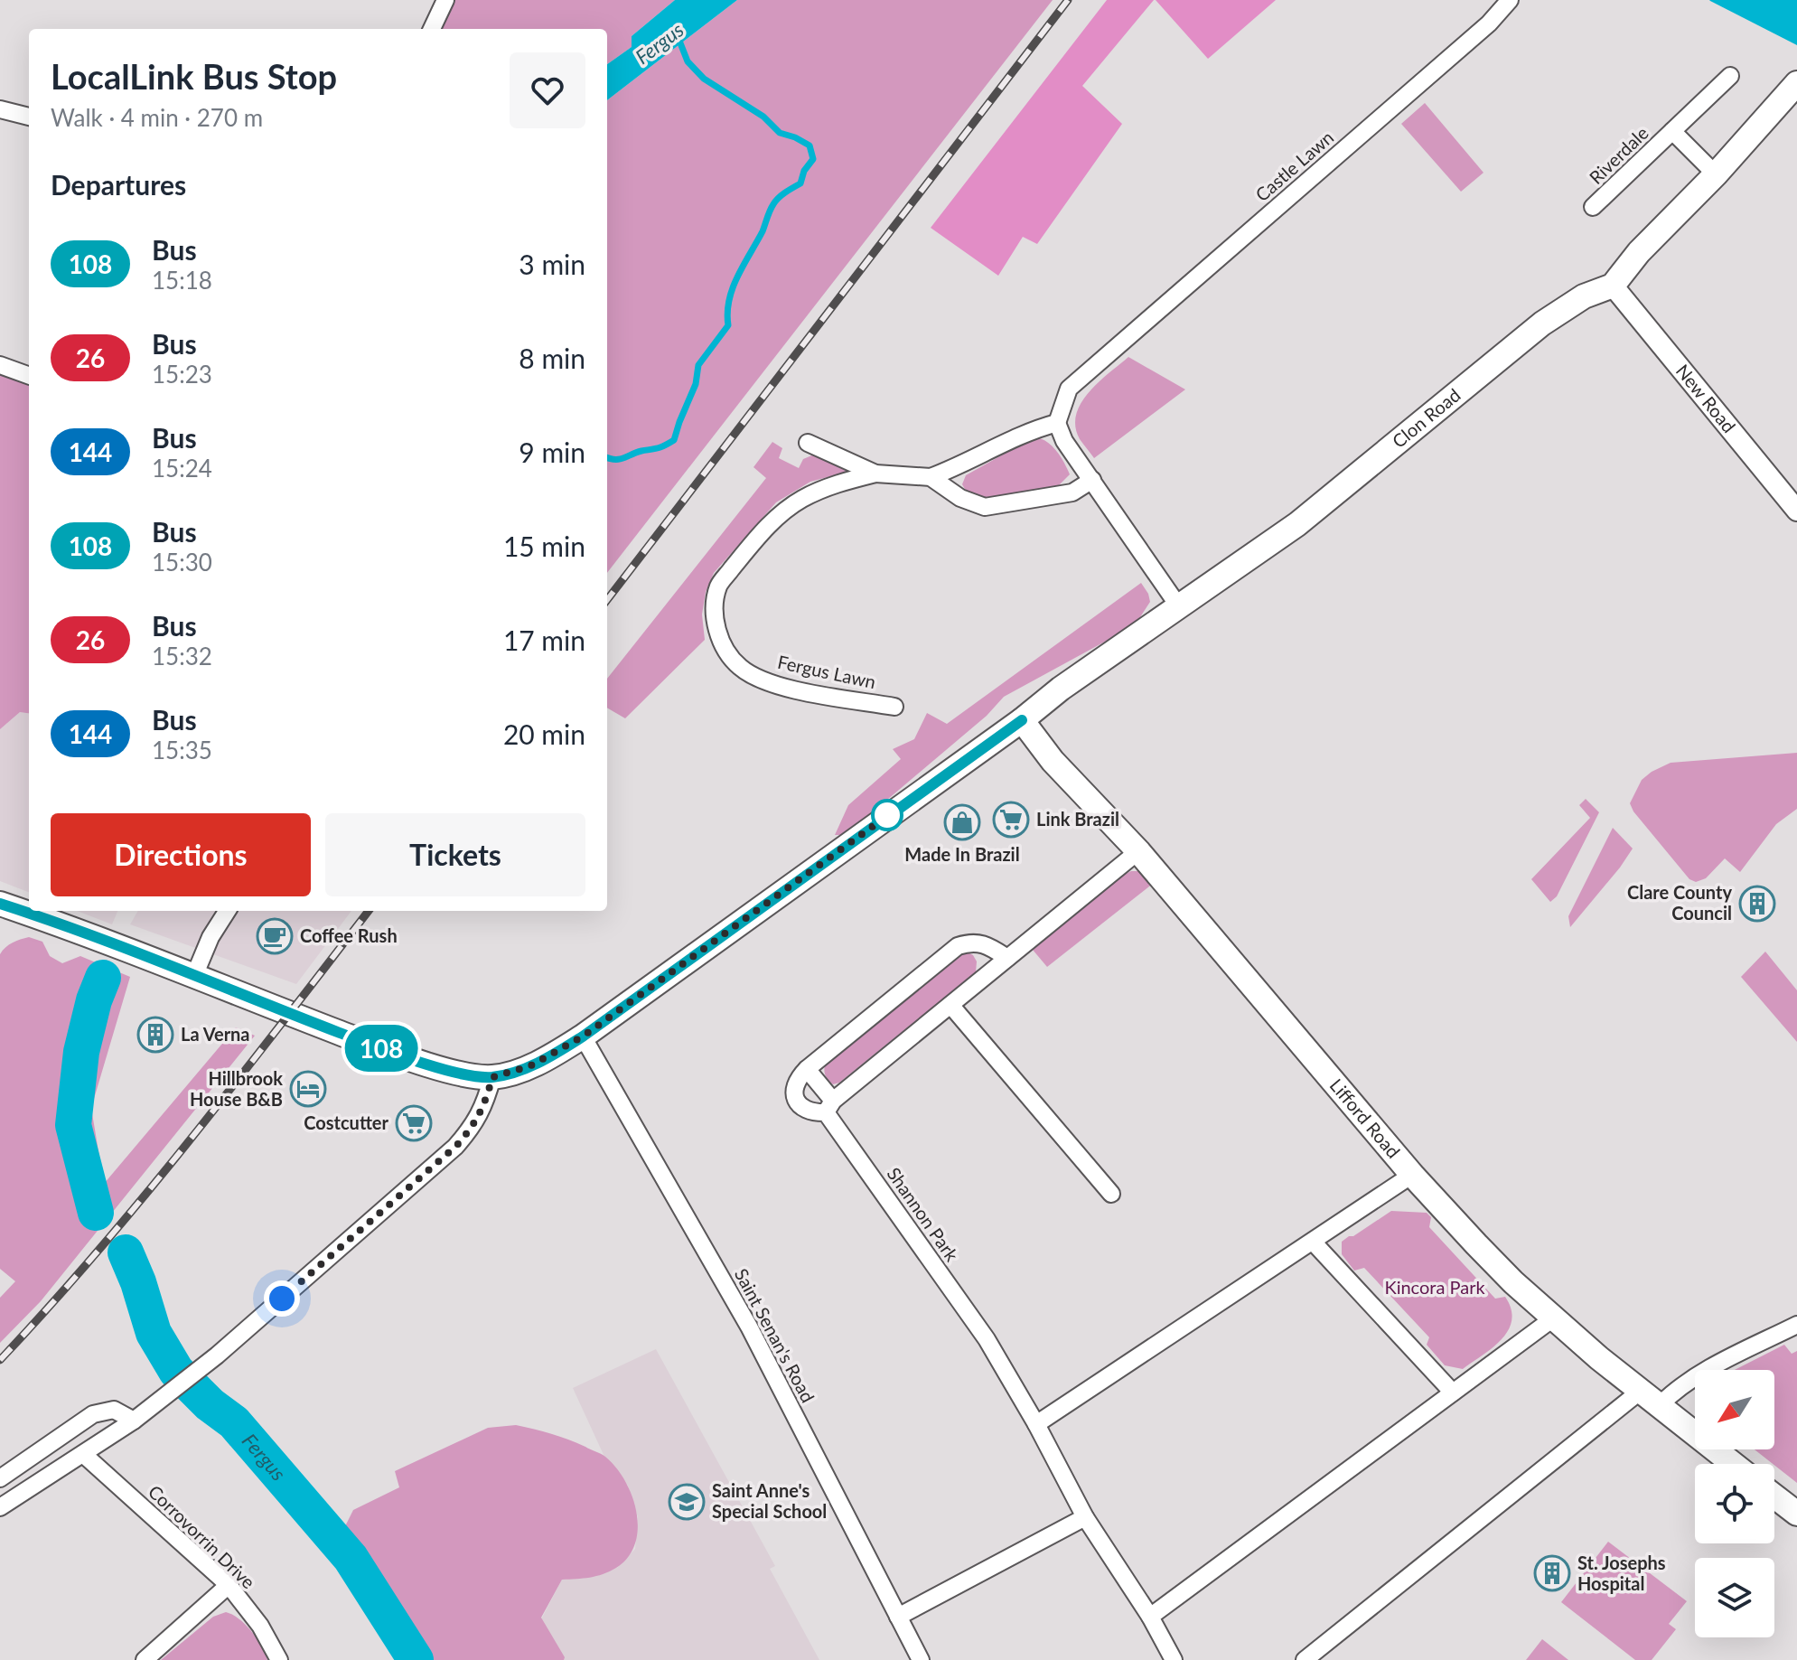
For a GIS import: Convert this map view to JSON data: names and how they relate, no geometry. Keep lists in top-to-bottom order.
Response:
{
  "streets": {
    "main road": ["Clon Road", "Lifford Road"],
    "street": [
      "Riverdale",
      "Castle Lawn",
      "New Road",
      "Fergus Lawn",
      "Shannon Park",
      "Saint Senan's Road",
      "Corrovorrin Drive"
    ]
  },
  "crossings": [
    ["Riverdale", "Clon Road"],
    ["Castle Lawn", "Fergus Lawn"],
    ["New Road", "Clon Road"],
    ["Clon Road", "Lifford Road"],
    ["Clon Road", "Saint Senan's Road"]
  ],
  "water": ["Fergus"],
  "parks": ["Kincora Park"],
  "places": {
    "supermarket": ["Link Brazil", "Costcutter"],
    "shop": ["Made In Brazil"],
    "building": ["Clare County Council", "La Verna", "St. Josephs Hospital"],
    "cafe": ["Coffee Rush"],
    "hotel": ["Hillbrook House B&B"],
    "school or university": ["Saint Anne's Special School"]
  },
  "lines": ["bus line 108"],
  "north": "bottom left",
  "page": {
    "on_map": "108",
    "heading": [
      ["LocalLink Bus Stop", "Walk · 4 min · 270 m"],
      "Departures"
    ],
    "list": [
      {
        "mark": "108",
        "name": "Bus",
        "note": "15:18",
        "value": "3 min"
      },
      {
        "mark": "26",
        "name": "Bus",
        "note": "15:23",
        "value": "8 min"
      },
      {
        "mark": "144",
        "name": "Bus",
        "note": "15:24",
        "value": "9 min"
      },
      {
        "mark": "108",
        "name": "Bus",
        "note": "15:30",
        "value": "15 min"
      },
      {
        "mark": "26",
        "name": "Bus",
        "note": "15:32",
        "value": "17 min"
      },
      {
        "mark": "144",
        "name": "Bus",
        "note": "15:35",
        "value": "20 min"
      }
    ],
    "buttons": ["Directions", "Tickets"]
  }
}
